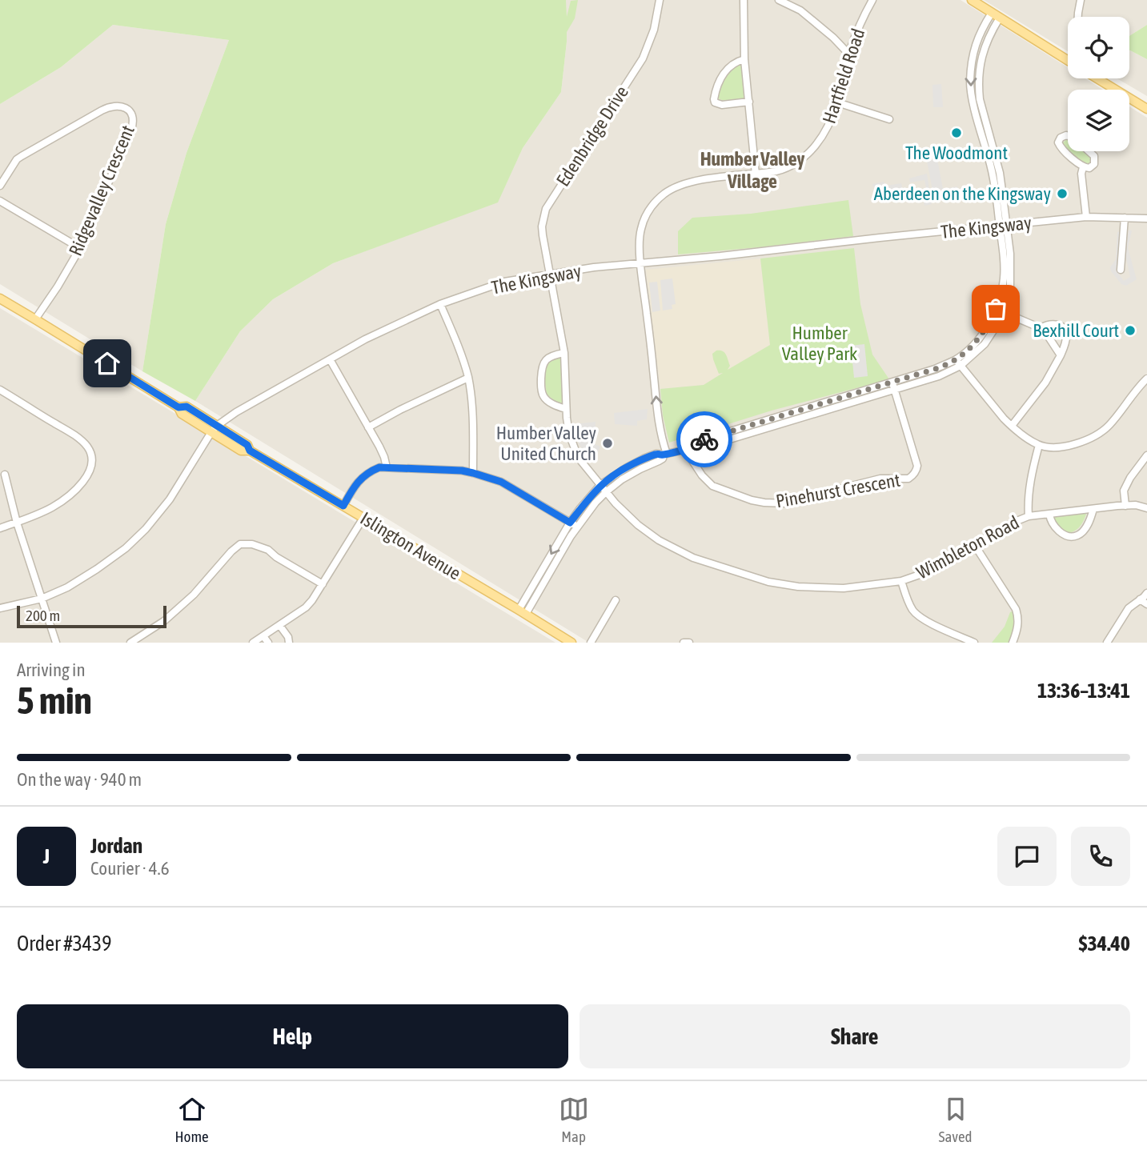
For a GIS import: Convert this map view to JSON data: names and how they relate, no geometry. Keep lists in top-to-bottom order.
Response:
{
  "streets": {
    "main road": ["Islington Avenue"],
    "street": [
      "Hartfield Road",
      "Edenbridge Drive",
      "Ridgevalley Crescent",
      "The Kingsway",
      "Pinehurst Crescent",
      "Wimbleton Road"
    ]
  },
  "crossings": [
    ["Hartfield Road", "The Kingsway"],
    ["Edenbridge Drive", "The Kingsway"],
    ["Edenbridge Drive", "Wimbleton Road"],
    ["Ridgevalley Crescent", "Islington Avenue"],
    ["The Kingsway", "Islington Avenue"],
    ["The Kingsway", "Wimbleton Road"]
  ],
  "districts": ["Humber Valley Village"],
  "parks": ["Humber Valley Park"],
  "places": [
    "The Woodmont",
    "Aberdeen on the Kingsway",
    "Bexhill Court",
    "Humber Valley United Church"
  ],
  "scale_bar": "200 m",
  "page": {
    "scale": "200 m",
    "heading": ["5 min", "Arriving in", "13:36–13:41"],
    "panel": [
      "Jordan",
      "Courier · 4.6",
      "Order #3439",
      "$34.40"
    ],
    "bar": "On the way · 940 m",
    "round": "J",
    "buttons": ["Help", "Share"],
    "tabs": ["Home", "Map", "Saved"]
  }
}
